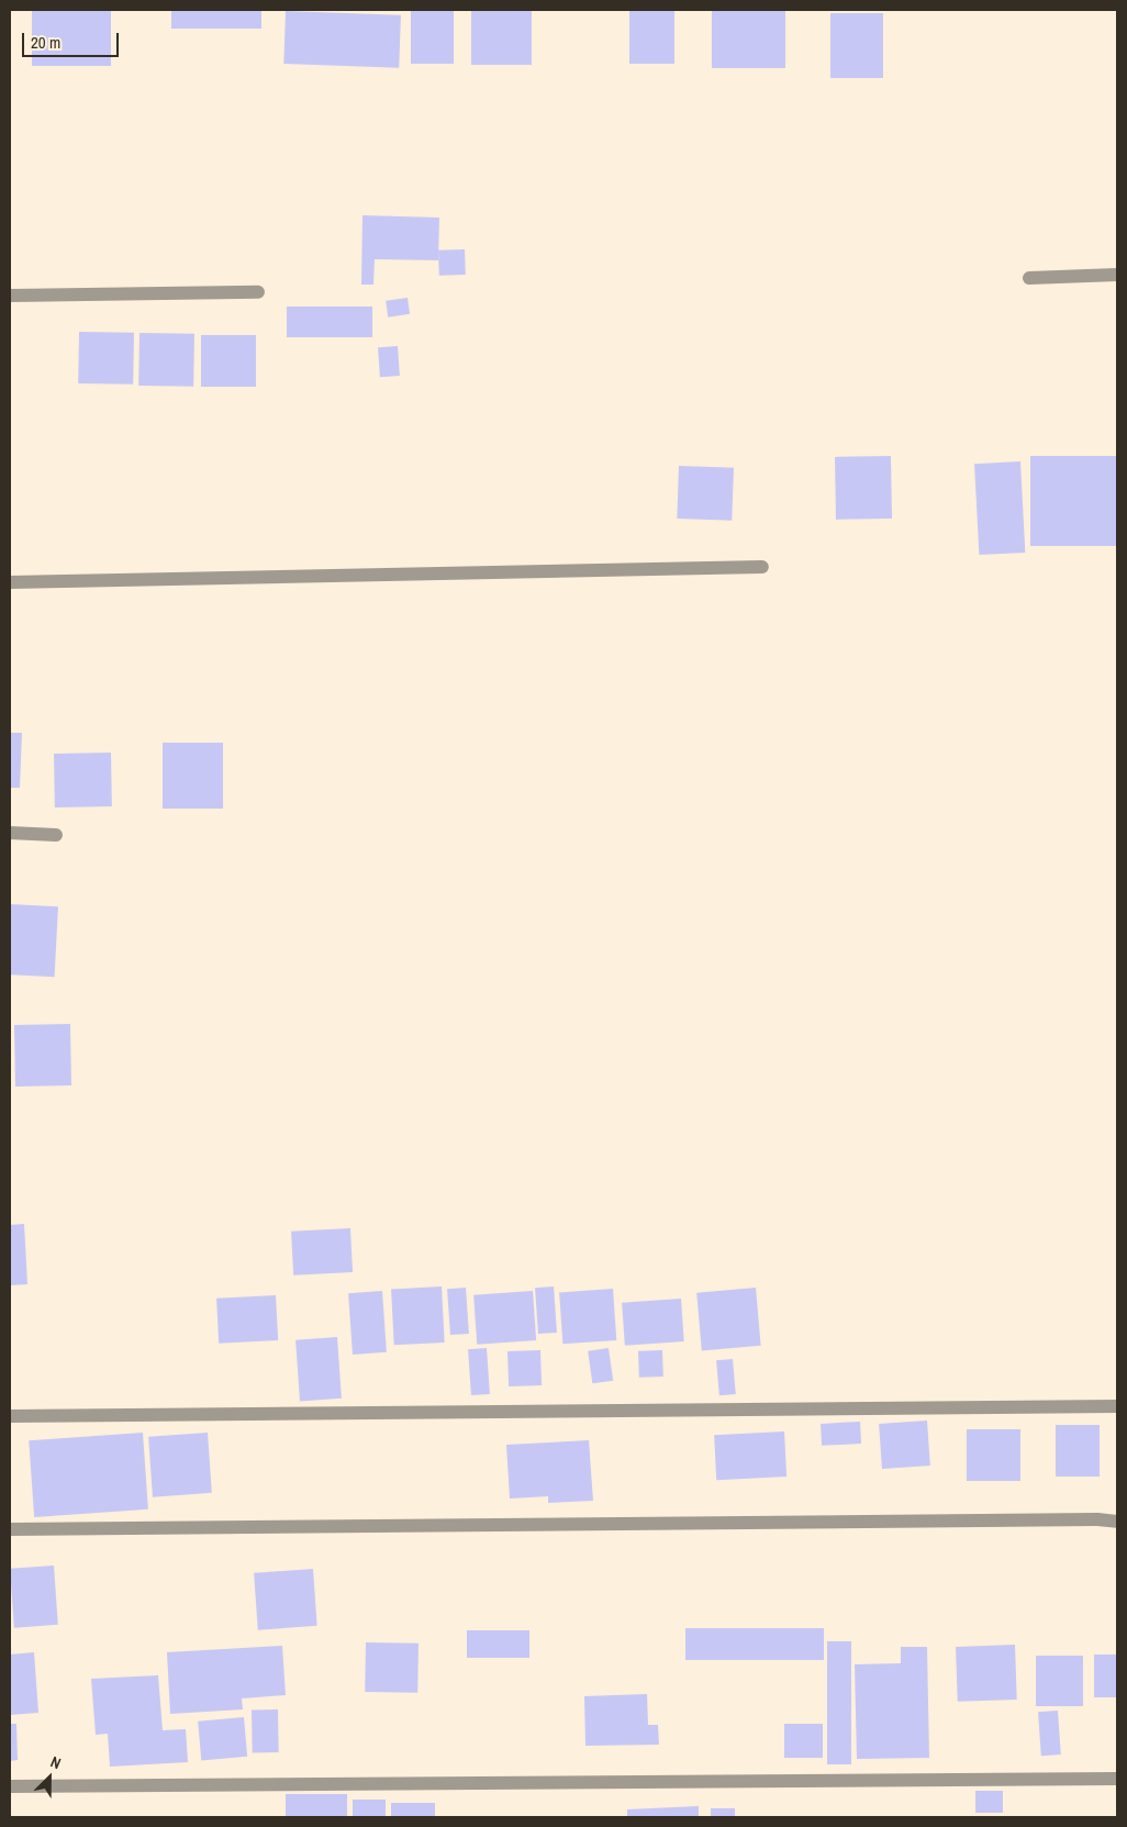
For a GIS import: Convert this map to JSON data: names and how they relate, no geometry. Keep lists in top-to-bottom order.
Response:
{
  "scale_bar": "20 m",
  "north": "top right"
}
